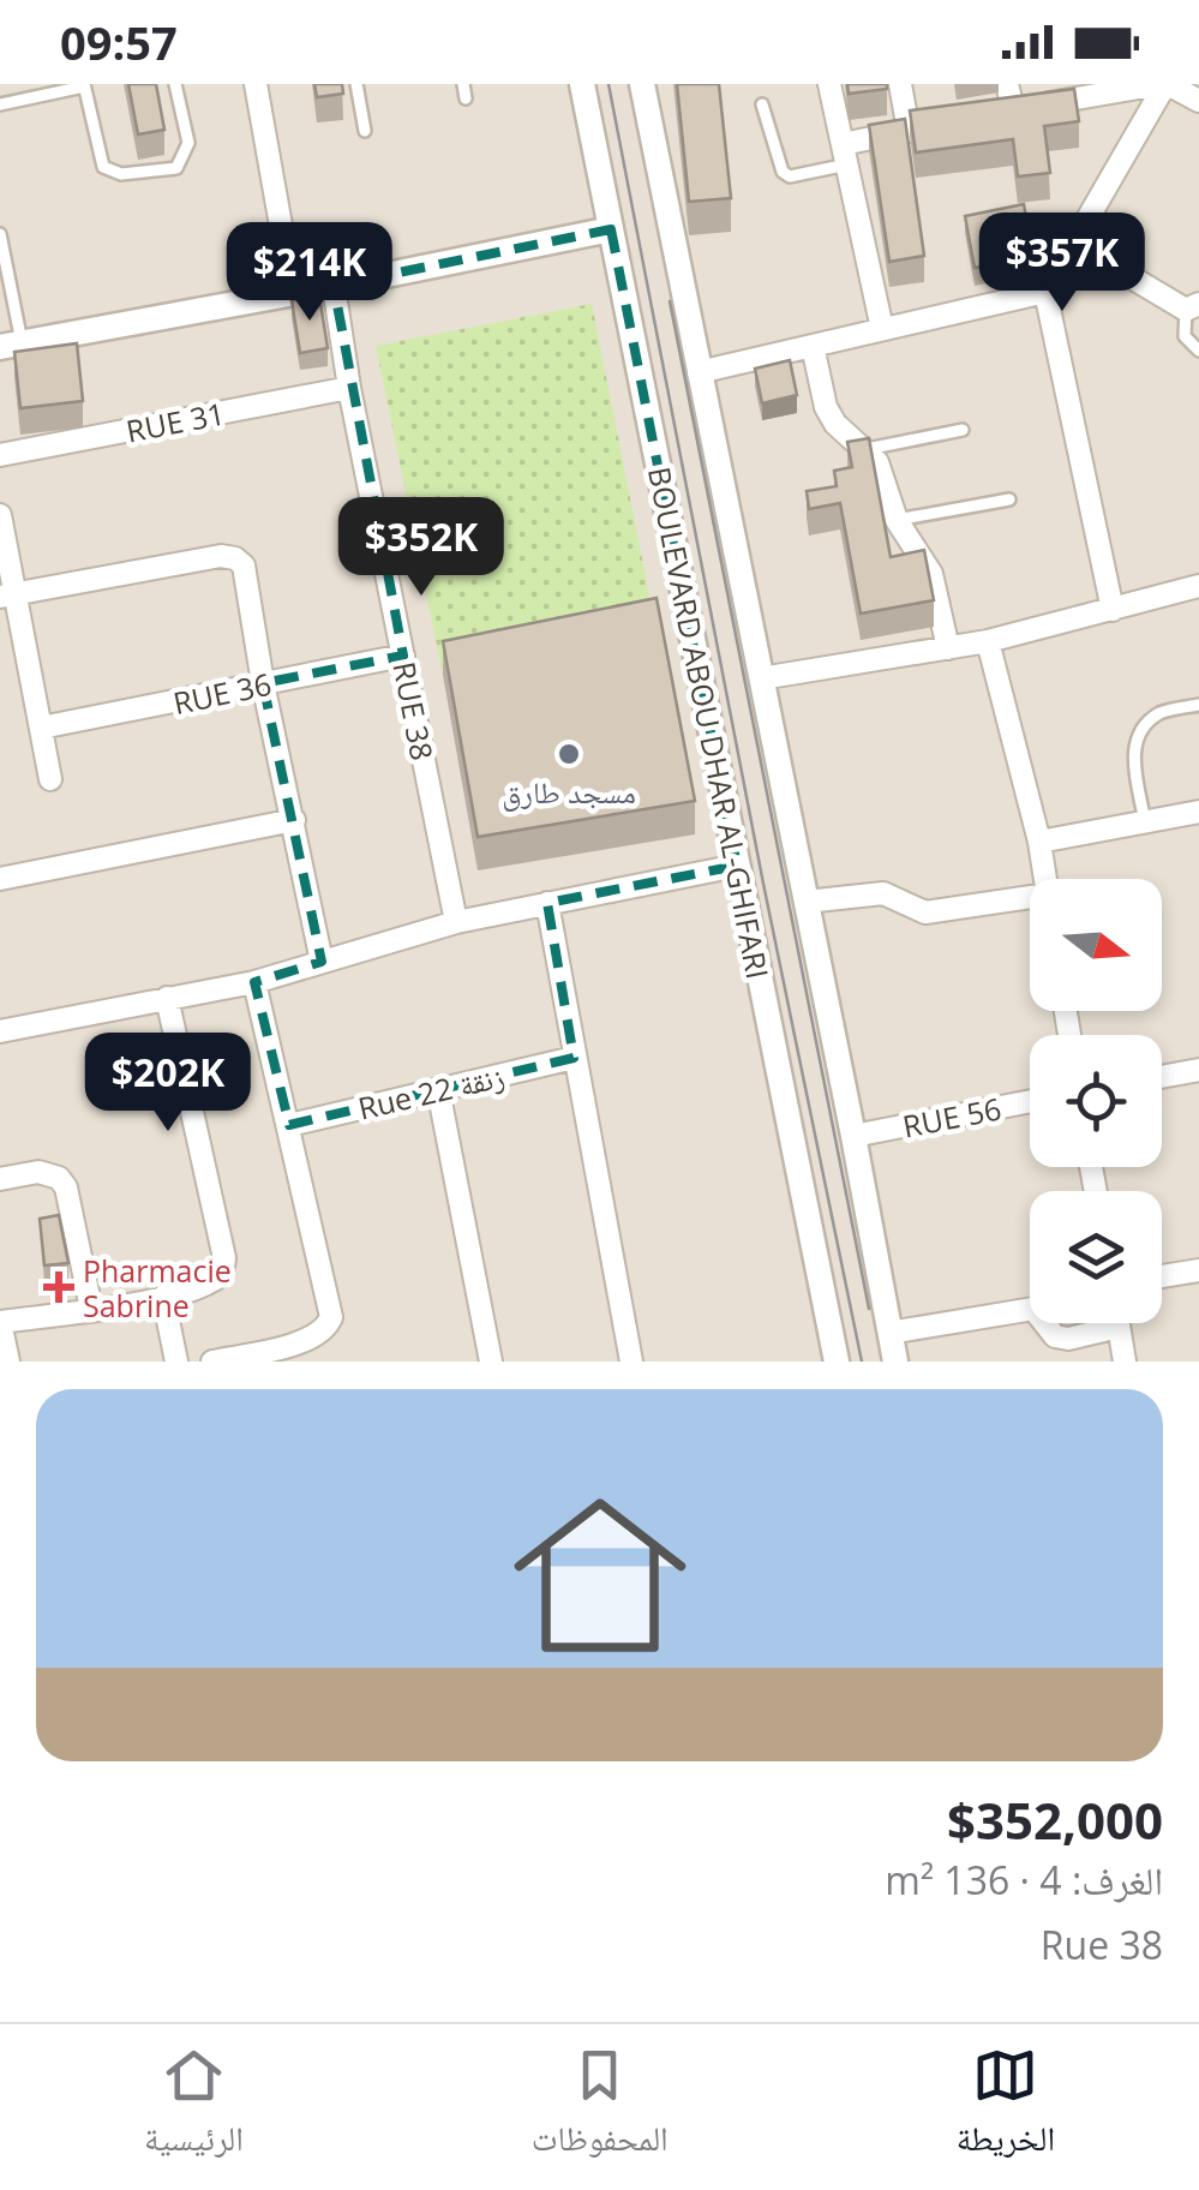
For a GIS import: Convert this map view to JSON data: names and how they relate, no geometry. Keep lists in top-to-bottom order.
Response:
{
  "streets": {
    "street": [
      "RUE 31",
      "RUE 36",
      "RUE 38",
      "BOULEVARD ABOU DHAR AL-GHIFARI",
      "Rue 22 زنقة",
      "RUE 56"
    ]
  },
  "crossings": [
    ["RUE 31", "RUE 38"],
    ["RUE 36", "RUE 38"],
    ["BOULEVARD ABOU DHAR AL-GHIFARI", "RUE 56"]
  ],
  "places": {
    "other": ["مسجد طارق"],
    "health": ["Pharmacie Sabrine"]
  },
  "north": "right",
  "page": {
    "status": "09:57",
    "price": [
      "$357K",
      "$214K",
      "$352K",
      "$202K"
    ],
    "list": [
      {
        "name": "$352,000",
        "note": "الغرف: 4 · 136 m² · Rue 38"
      }
    ],
    "tabs": ["الخريطة", "المحفوظات", "الرئيسية"]
  }
}
